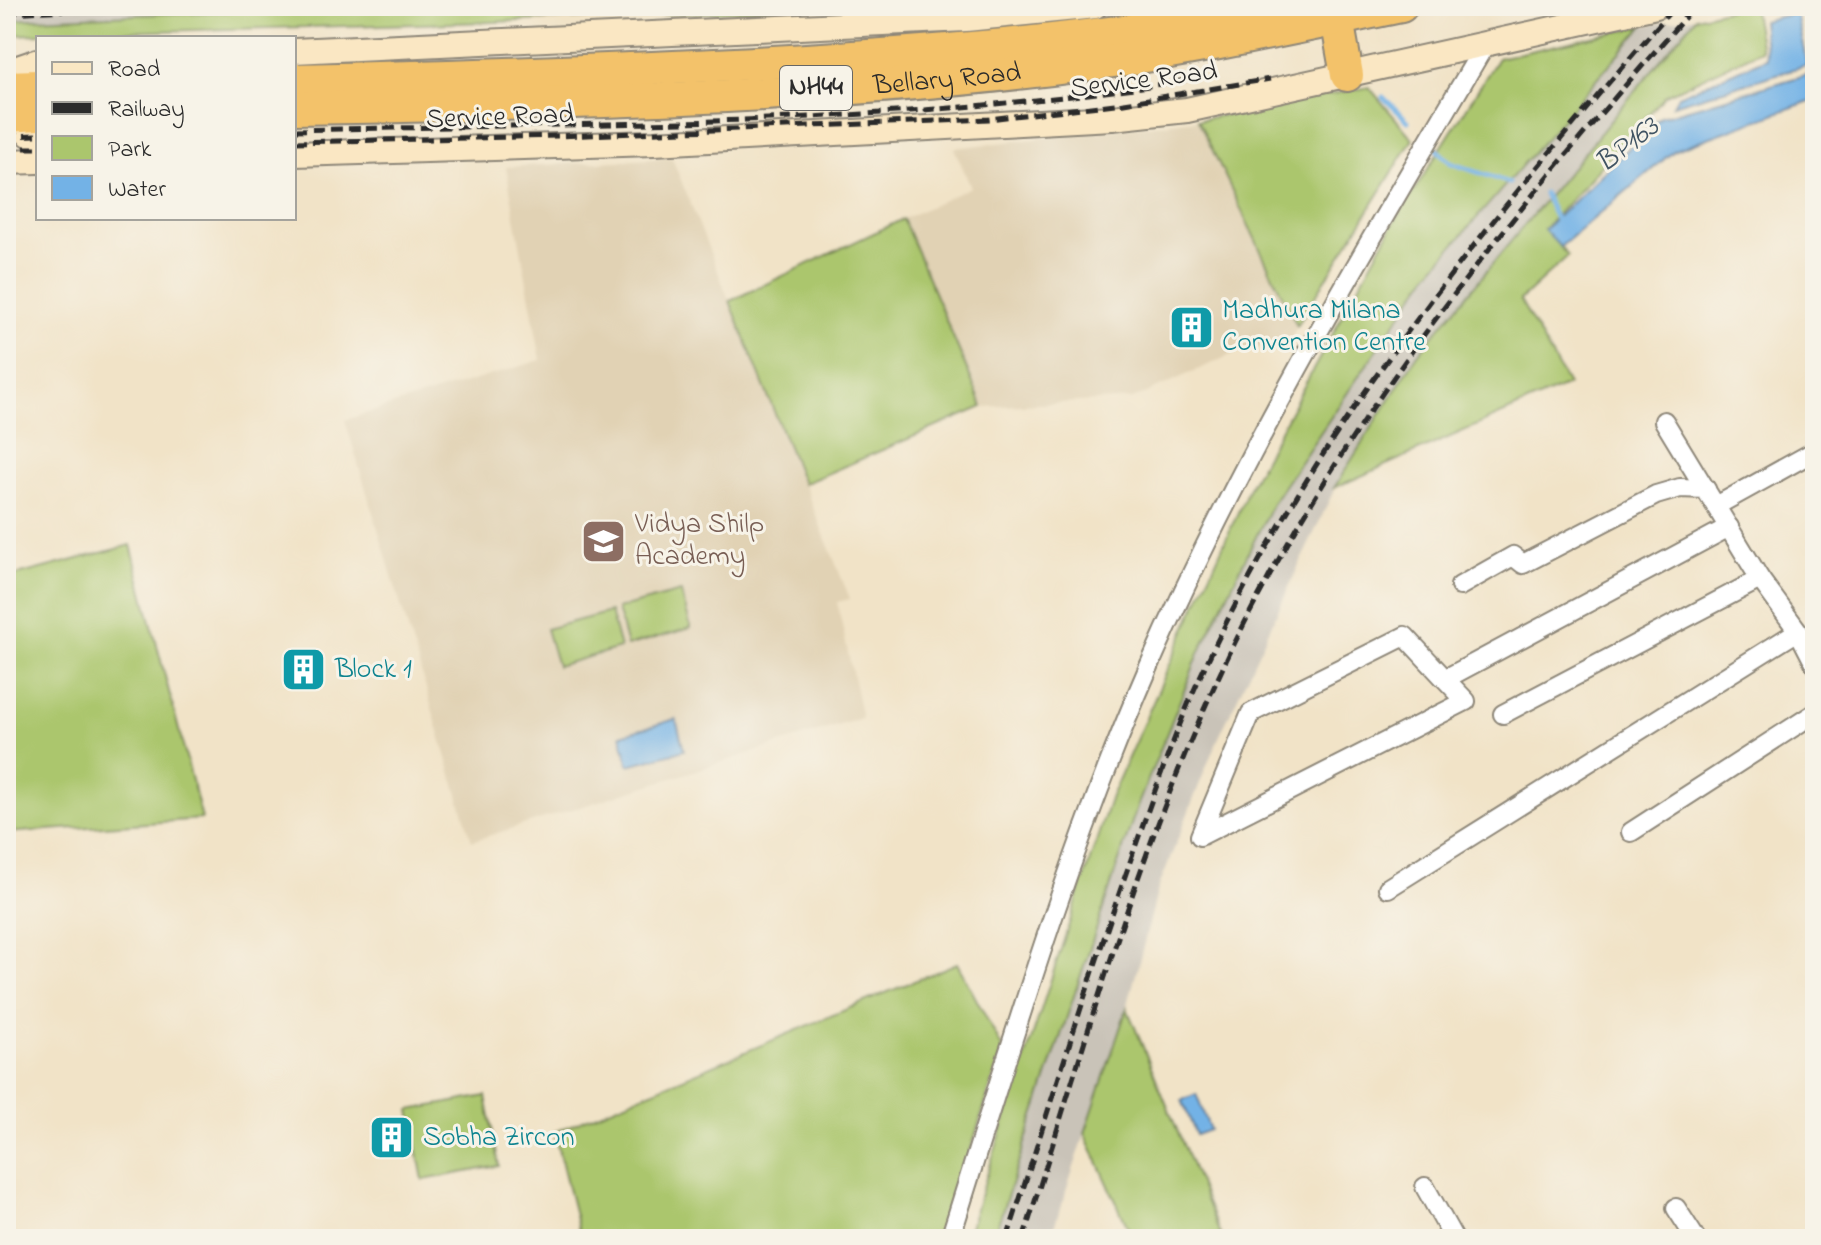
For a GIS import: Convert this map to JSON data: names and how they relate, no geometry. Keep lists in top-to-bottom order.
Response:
{
  "streets": {
    "highway": ["Bellary Road", "NH44"],
    "main road": ["Service Road"]
  },
  "water": ["BP163"],
  "places": {
    "building": ["Madhura Milana Convention Centre", "Block 1", "Sobha Zircon"],
    "school or university": ["Vidya Shilp Academy"]
  },
  "legend": [
    "Road",
    "Railway",
    "Park",
    "Water"
  ]
}
